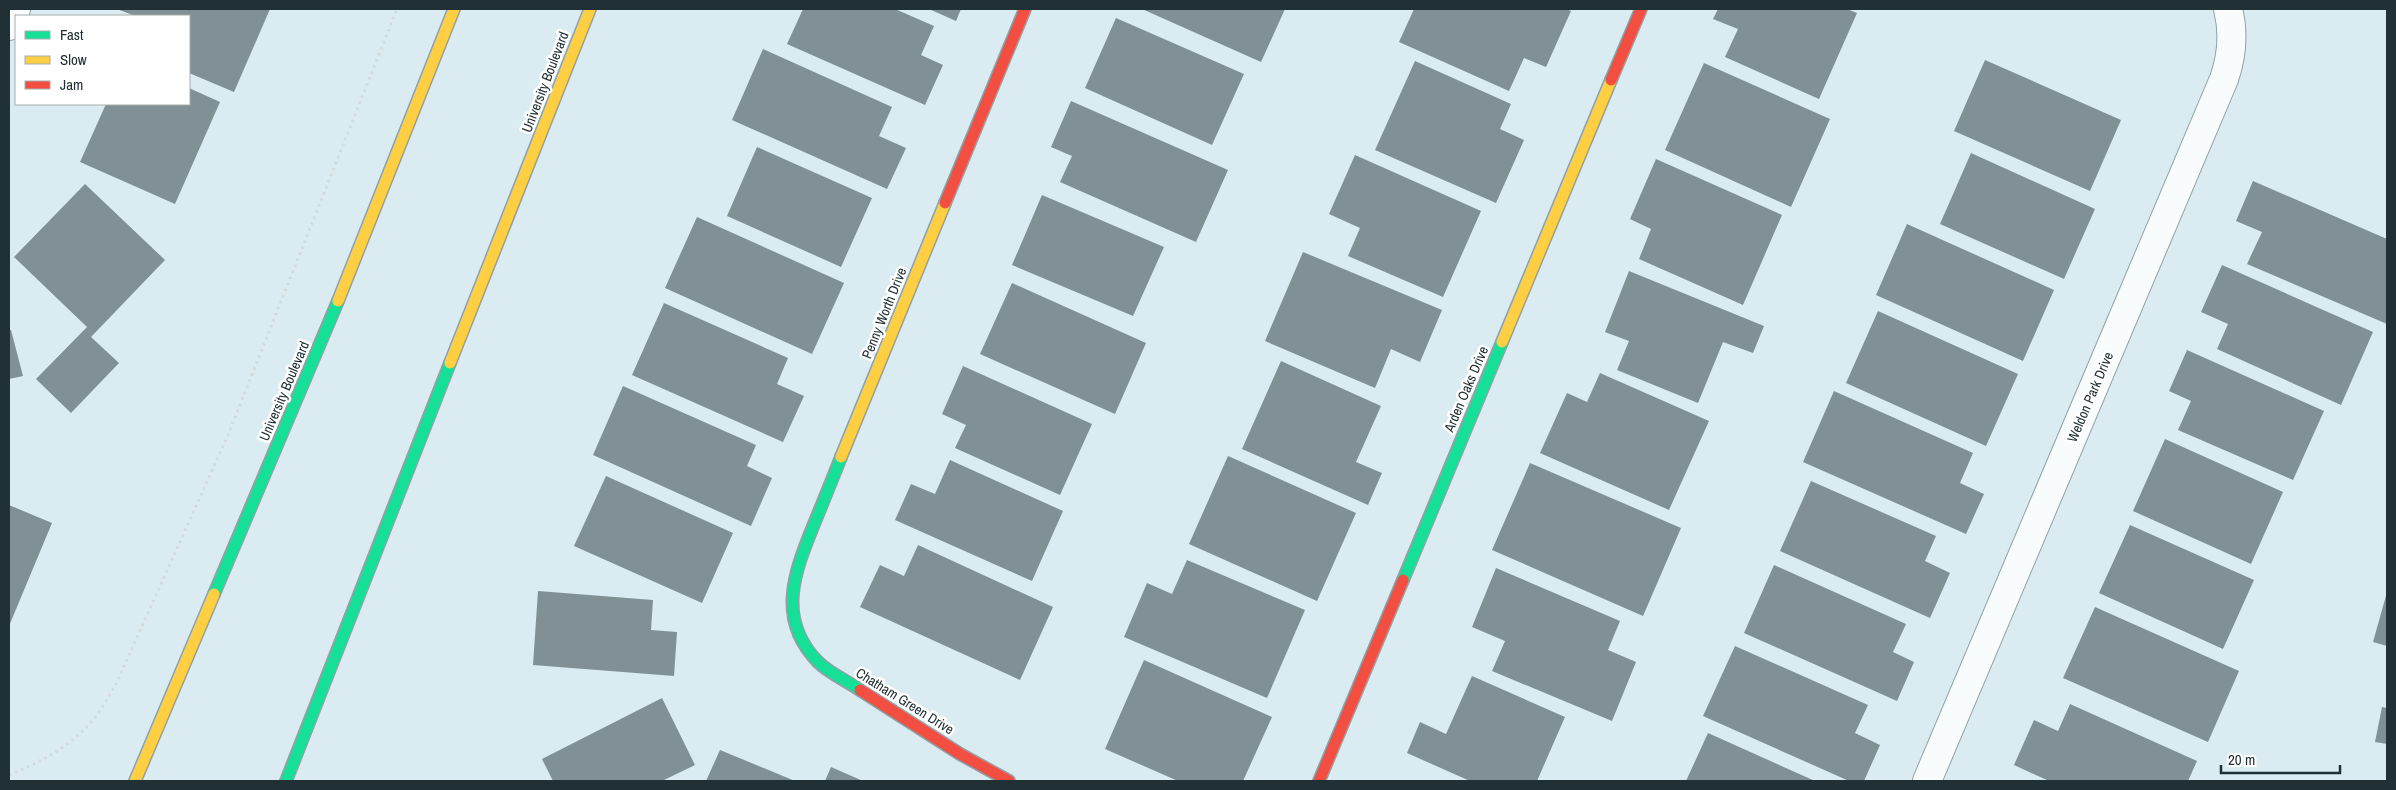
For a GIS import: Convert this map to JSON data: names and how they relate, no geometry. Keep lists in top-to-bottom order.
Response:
{
  "streets": {
    "street": [
      "University Boulevard",
      "Penny Worth Drive",
      "Arden Oaks Drive",
      "Weldon Park Drive",
      "Chatham Green Drive"
    ]
  },
  "crossings": [
    ["Penny Worth Drive", "Chatham Green Drive"]
  ],
  "legend": ["Fast", "Slow", "Jam"],
  "scale_bar": "20 m"
}
